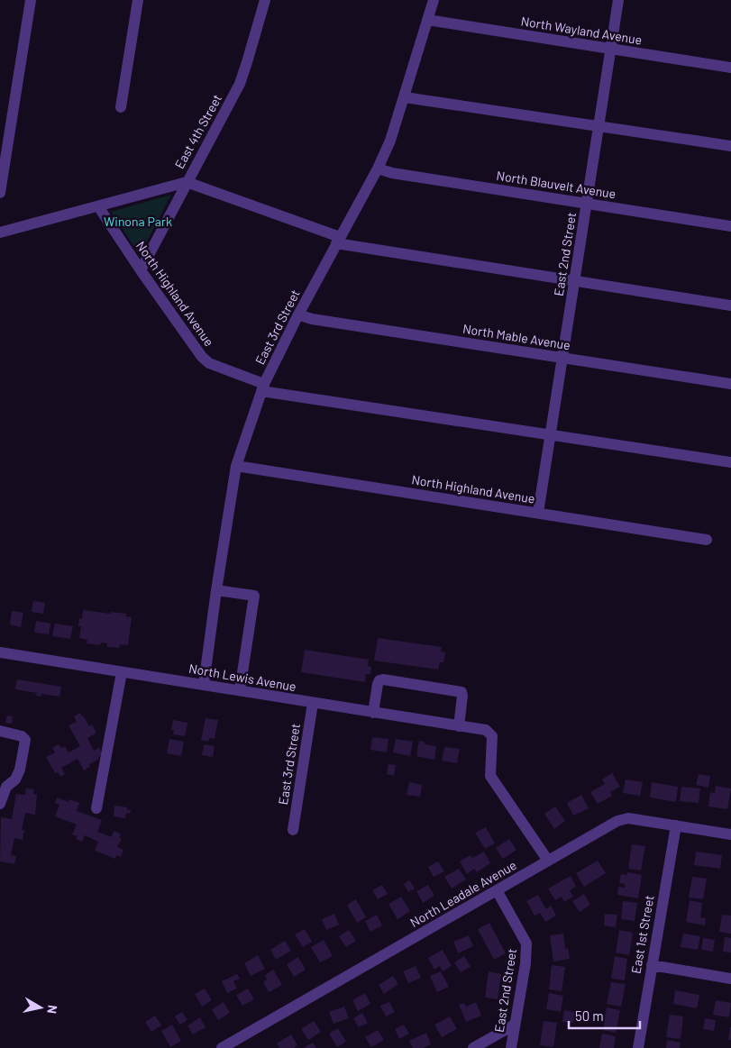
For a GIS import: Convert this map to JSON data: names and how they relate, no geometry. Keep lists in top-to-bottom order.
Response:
{
  "streets": {
    "street": [
      "North Wayland Avenue",
      "East 4th Street",
      "North Blauvelt Avenue",
      "East 2nd Street",
      "North Highland Avenue",
      "East 3rd Street",
      "North Mable Avenue",
      "North Lewis Avenue",
      "North Leadale Avenue",
      "East 1st Street"
    ]
  },
  "crossings": [
    ["North Wayland Avenue", "East 2nd Street"],
    ["North Wayland Avenue", "East 3rd Street"],
    ["East 4th Street", "North Highland Avenue"],
    ["North Blauvelt Avenue", "East 2nd Street"],
    ["North Blauvelt Avenue", "East 3rd Street"],
    ["East 2nd Street", "North Highland Avenue"],
    ["East 2nd Street", "North Mable Avenue"],
    ["East 2nd Street", "North Leadale Avenue"],
    ["North Highland Avenue", "East 3rd Street"],
    ["East 3rd Street", "North Mable Avenue"],
    ["East 3rd Street", "North Lewis Avenue"],
    ["North Lewis Avenue", "North Leadale Avenue"],
    ["North Leadale Avenue", "East 1st Street"]
  ],
  "parks": ["Winona Park"],
  "scale_bar": "50 m",
  "north": "right"
}
